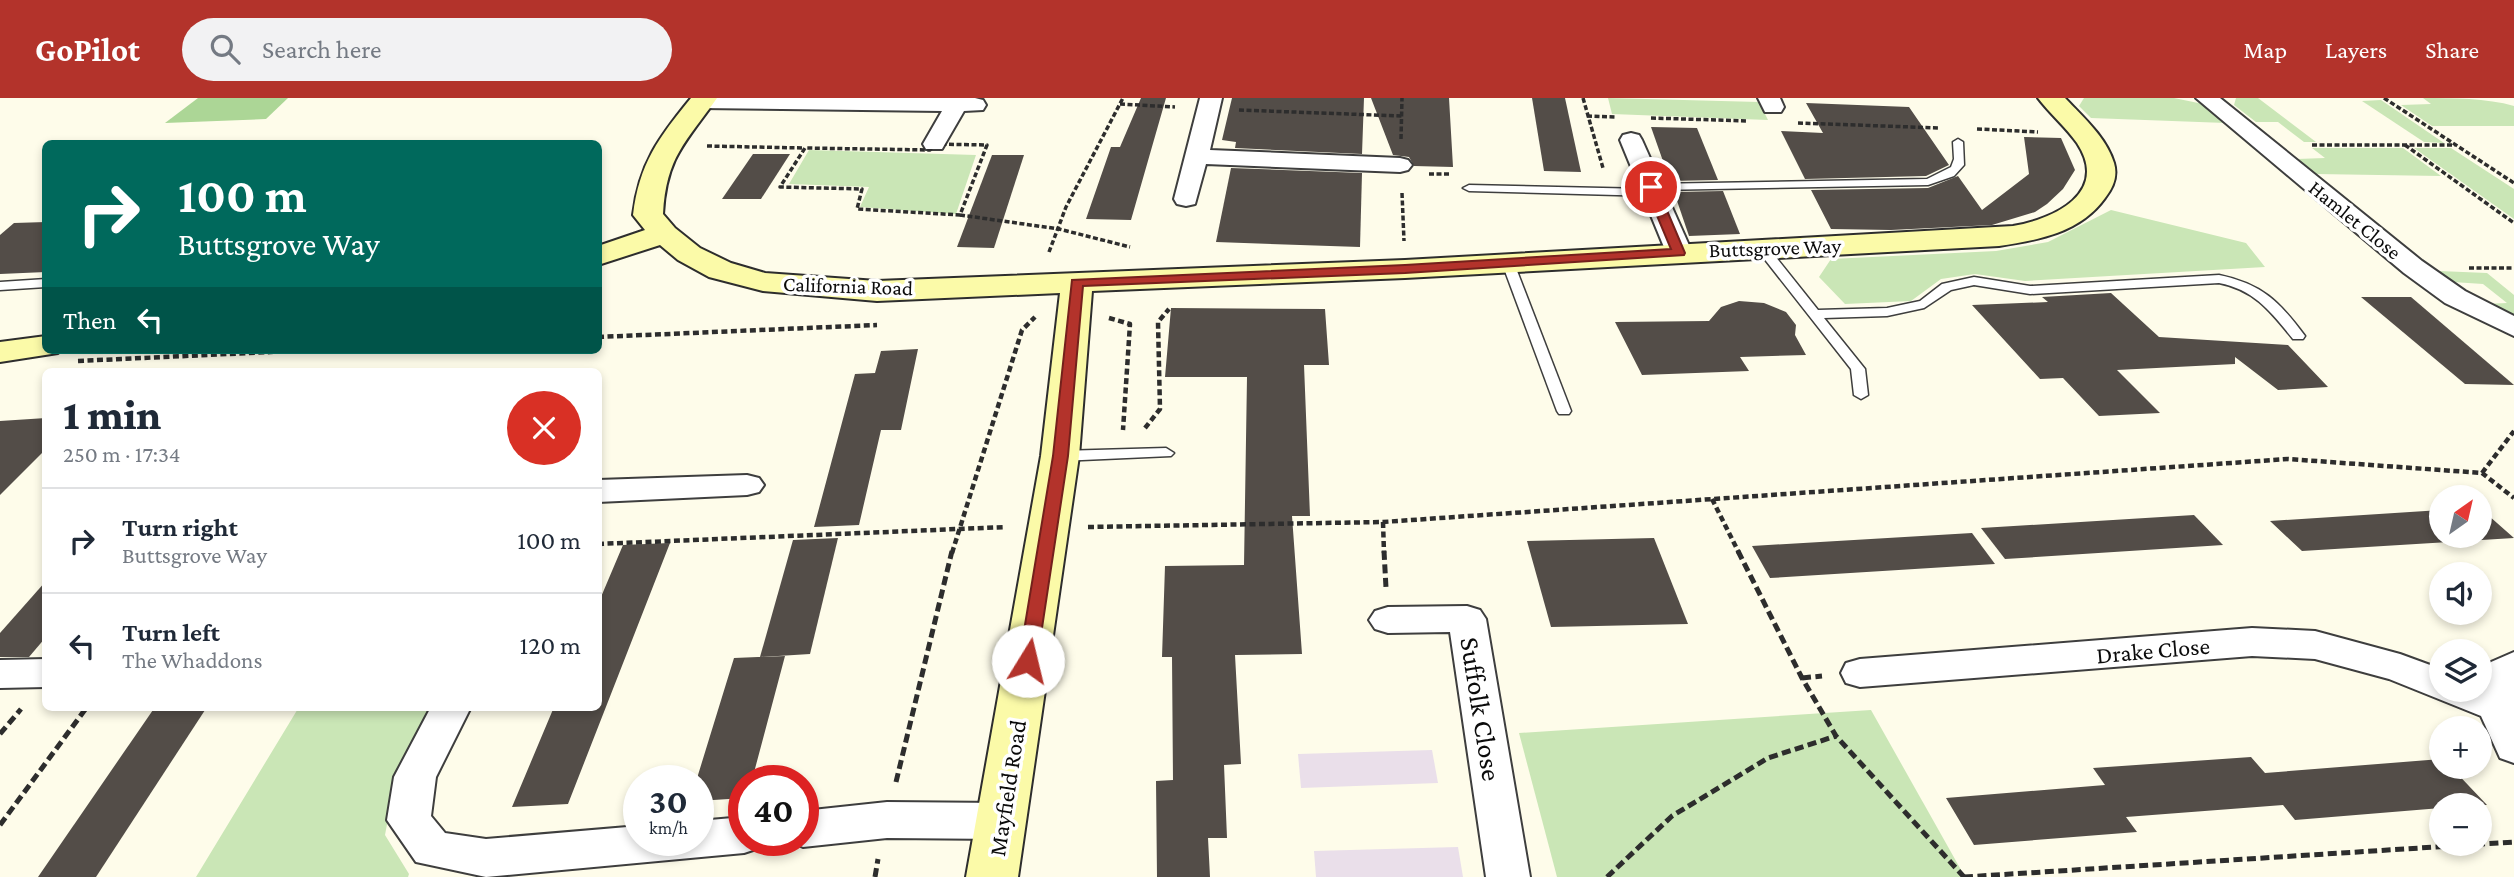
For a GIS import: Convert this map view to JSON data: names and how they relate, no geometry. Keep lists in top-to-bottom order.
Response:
{
  "streets": {
    "street": [
      "Hamlet Close",
      "Buttsgrove Way",
      "California Road",
      "Drake Close",
      "Suffolk Close",
      "Mayfield Road"
    ]
  },
  "crossings": [
    ["Buttsgrove Way", "California Road"],
    ["Buttsgrove Way", "Mayfield Road"],
    ["California Road", "Mayfield Road"]
  ],
  "north": "top right",
  "page": {
    "header": "GoPilot",
    "search": "Search here",
    "nav": ["Map", "Layers", "Share"],
    "turn": ["100 m", "Buttsgrove Way"],
    "then": "Then",
    "heading": ["1 min", "250 m · 17:34"],
    "map_buttons": ["+", "−"],
    "list": [
      {
        "name": "Turn right",
        "note": "Buttsgrove Way",
        "value": "100 m"
      },
      {
        "name": "Turn left",
        "note": "The Whaddons",
        "value": "120 m"
      }
    ],
    "speed": "30 km/h",
    "limit": "40"
  }
}
